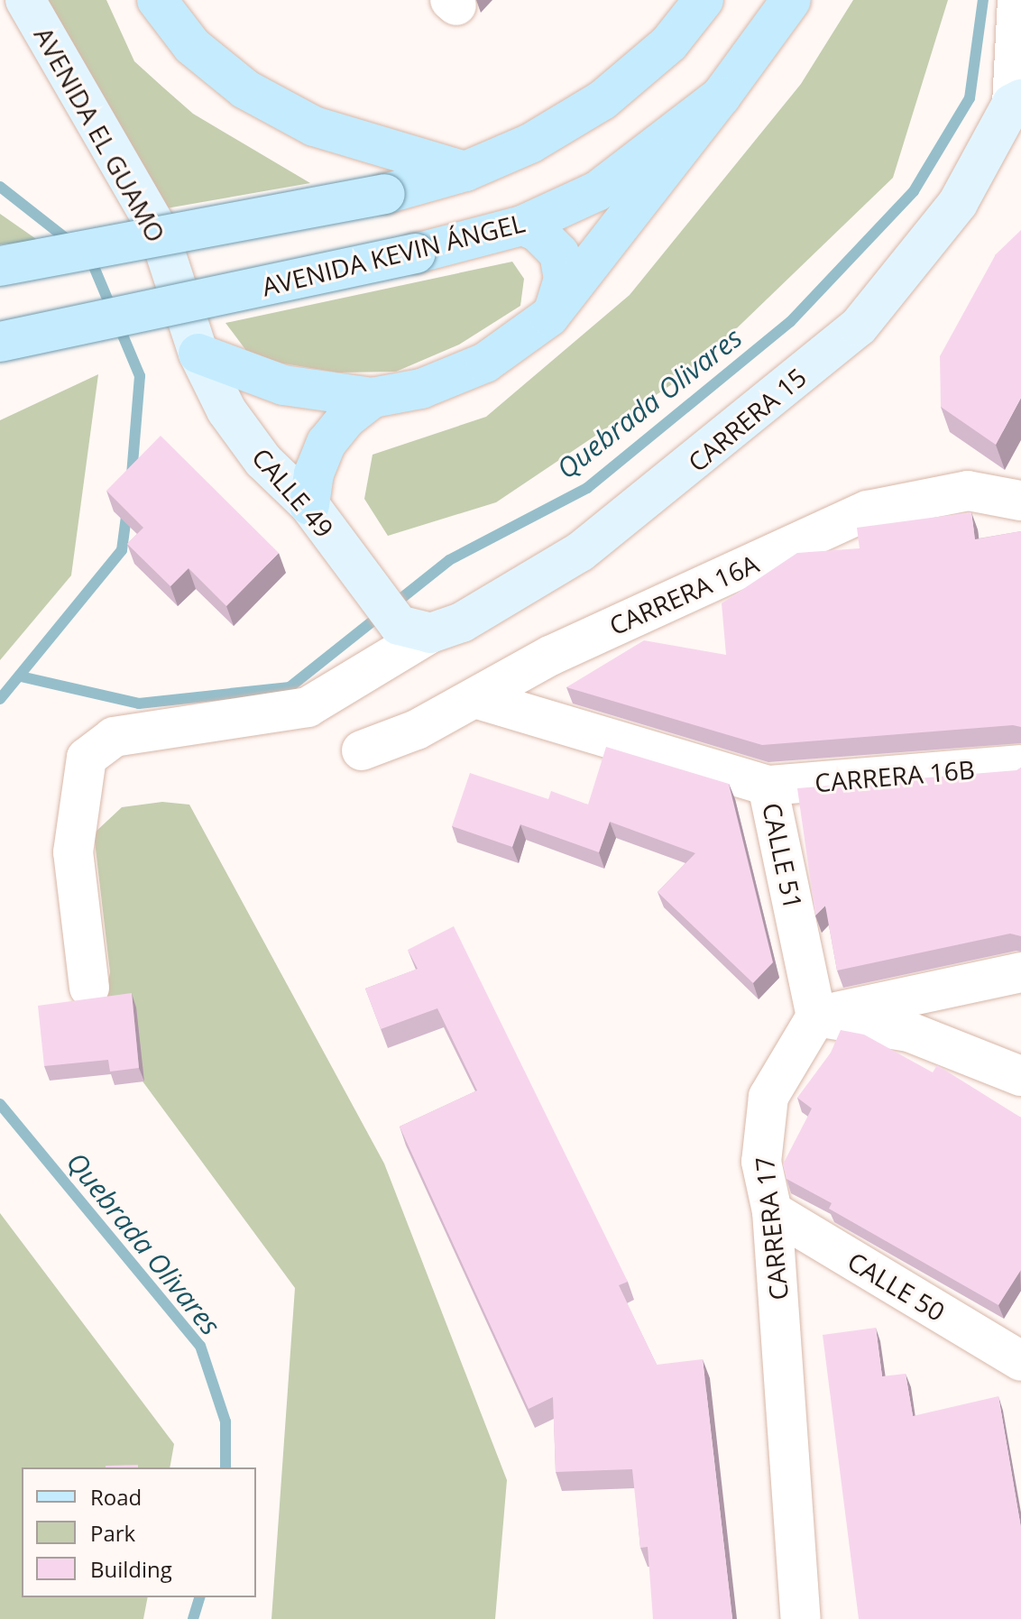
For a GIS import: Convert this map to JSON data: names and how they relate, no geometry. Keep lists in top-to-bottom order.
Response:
{
  "streets": {
    "main road": [
      "AVENIDA EL GUAMO",
      "AVENIDA KEVIN ÁNGEL",
      "CARRERA 15",
      "CALLE 49"
    ],
    "street": [
      "CARRERA 16A",
      "CARRERA 16B",
      "CALLE 51",
      "CARRERA 17",
      "CALLE 50"
    ]
  },
  "crossings": [
    ["AVENIDA EL GUAMO", "CALLE 49"],
    ["CARRERA 15", "CALLE 49"],
    ["CARRERA 16A", "CALLE 51"],
    ["CARRERA 16B", "CALLE 51"],
    ["CALLE 51", "CARRERA 17"],
    ["CARRERA 17", "CALLE 50"]
  ],
  "water": ["Quebrada Olivares"],
  "legend": ["Road", "Park", "Building"]
}
